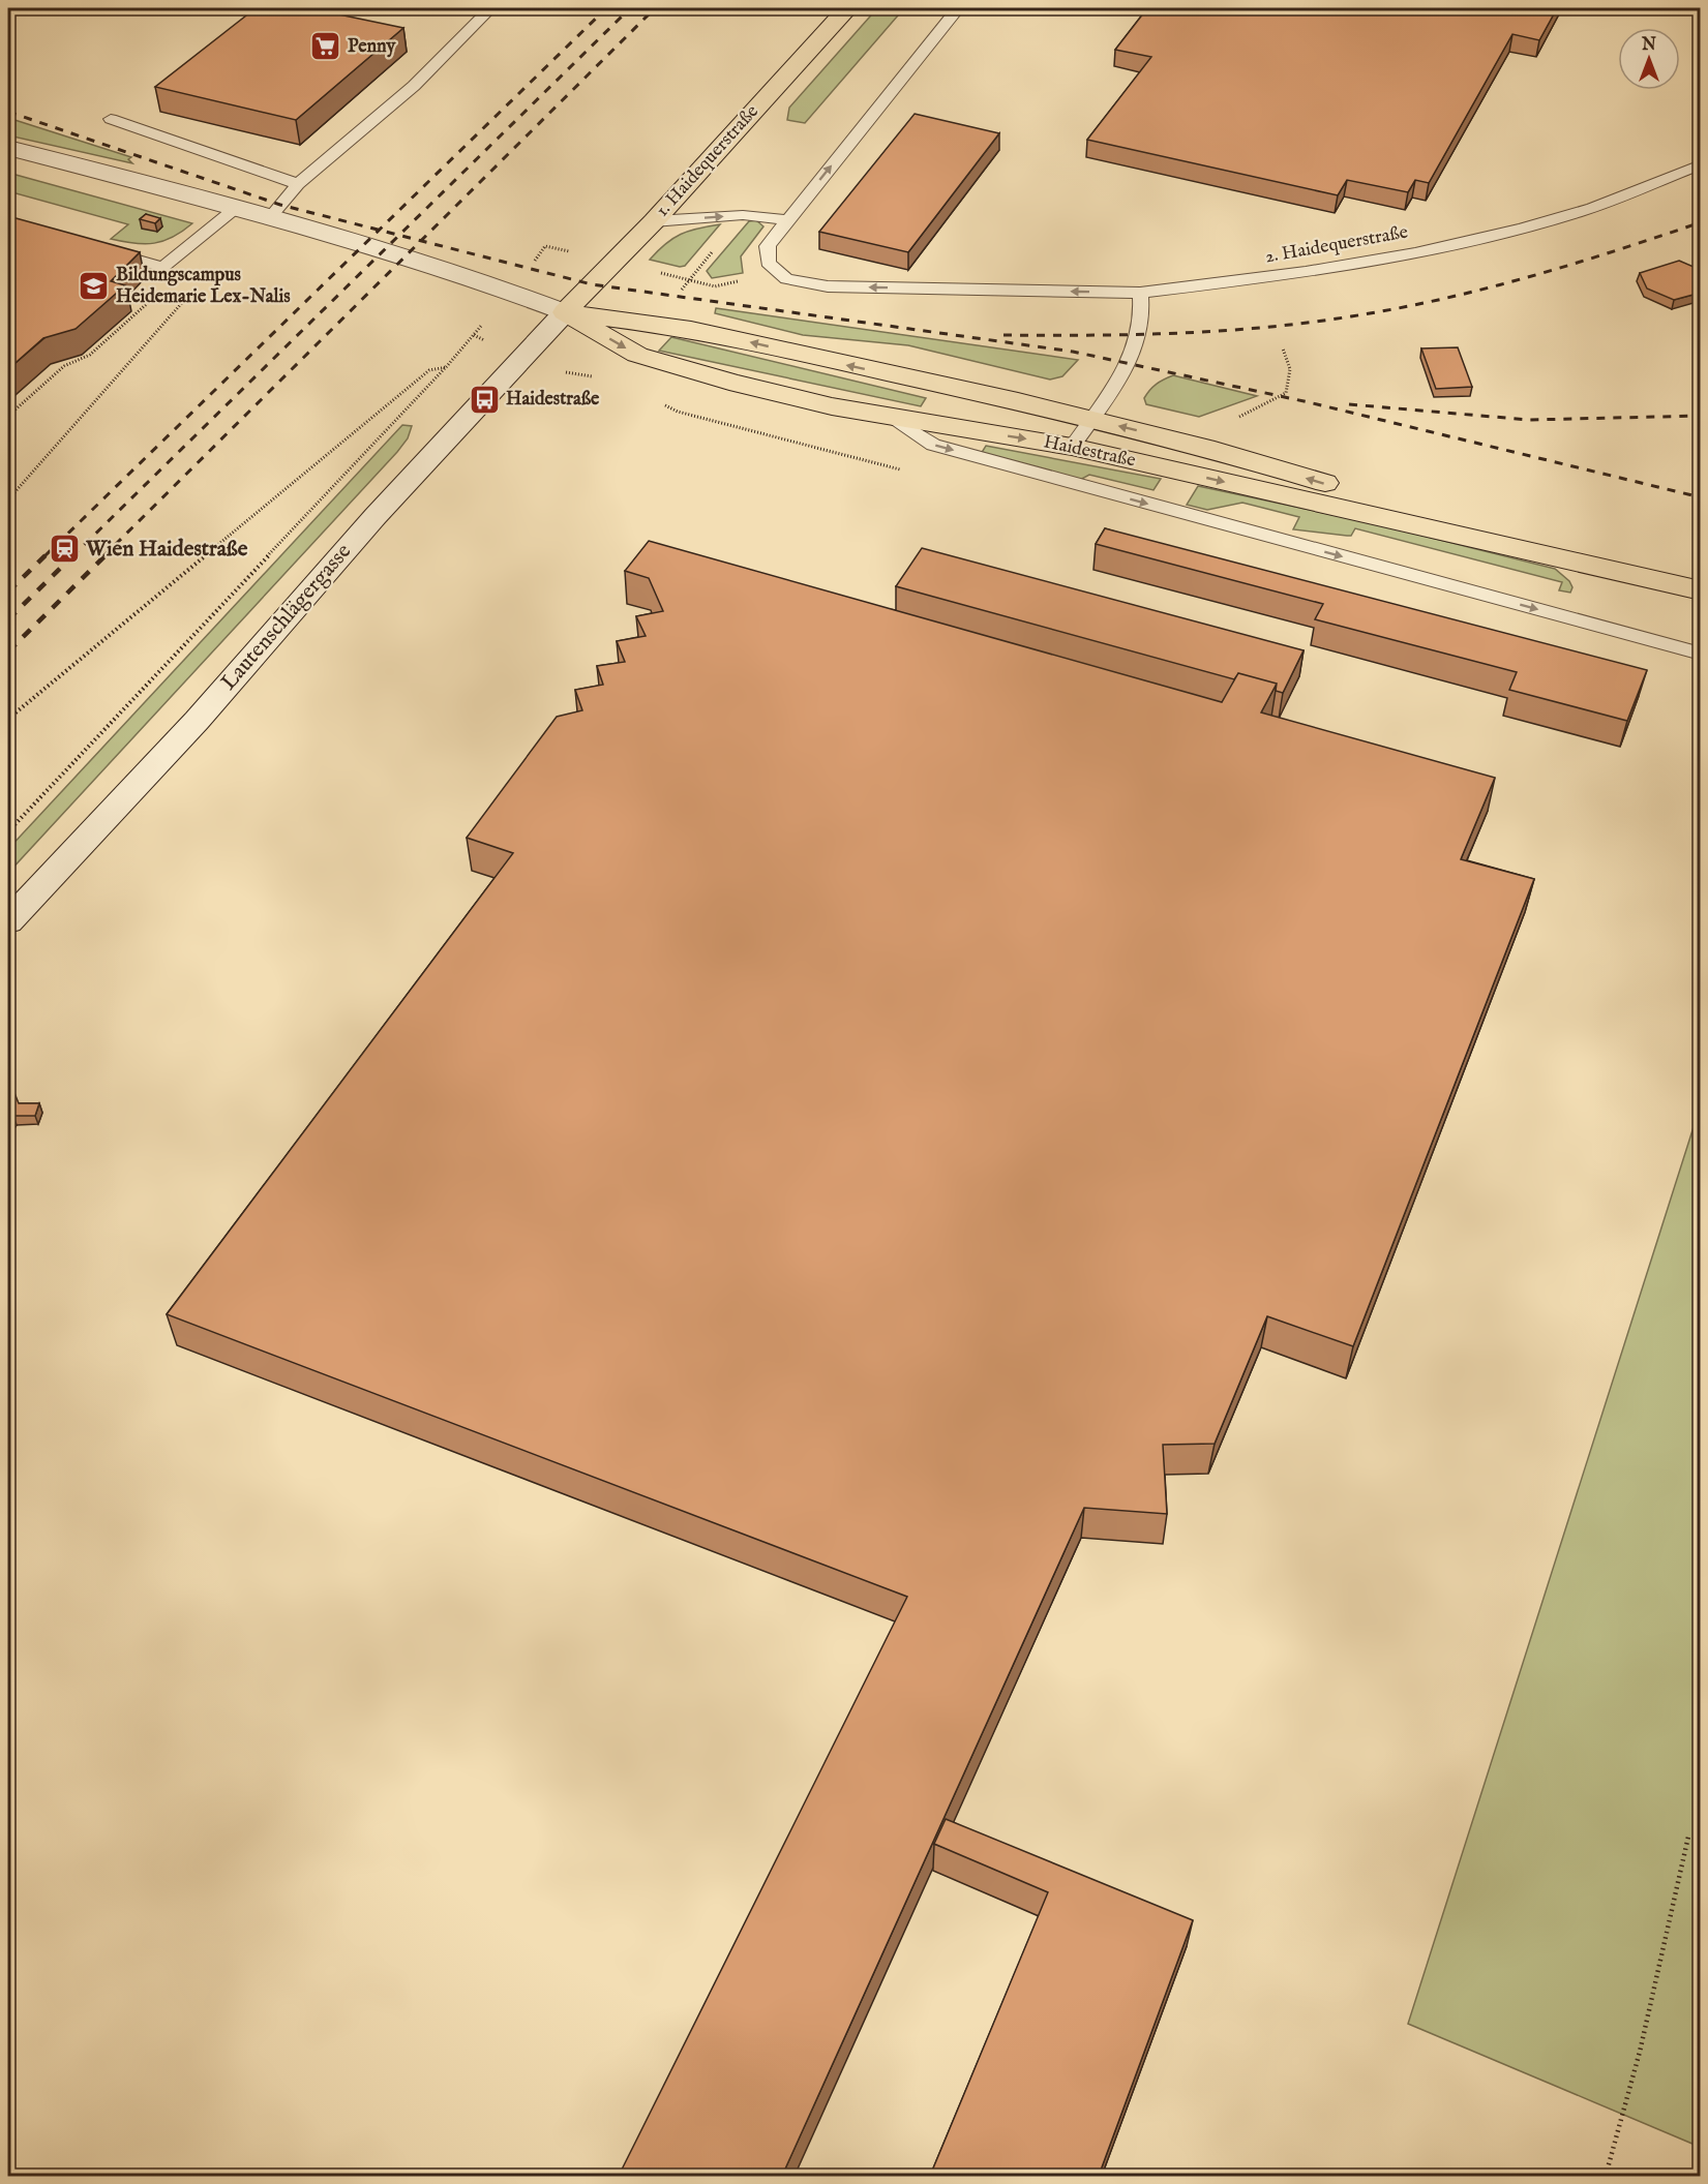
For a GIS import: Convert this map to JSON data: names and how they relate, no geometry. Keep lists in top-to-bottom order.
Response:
{
  "streets": {
    "main road": ["1. Haidequerstraße", "Haidestraße", "Lautenschlägergasse"],
    "lane": ["2. Haidequerstraße"]
  },
  "crossings": [
    ["1. Haidequerstraße", "Haidestraße"],
    ["1. Haidequerstraße", "Lautenschlägergasse"],
    ["Haidestraße", "Lautenschlägergasse"]
  ],
  "places": {
    "supermarket": ["Penny"],
    "school or university": ["Bildungscampus Heidemarie Lex-Nalis"],
    "bus stop": ["Haidestraße"],
    "station": ["Wien Haidestraße"]
  },
  "north": "top"
}
